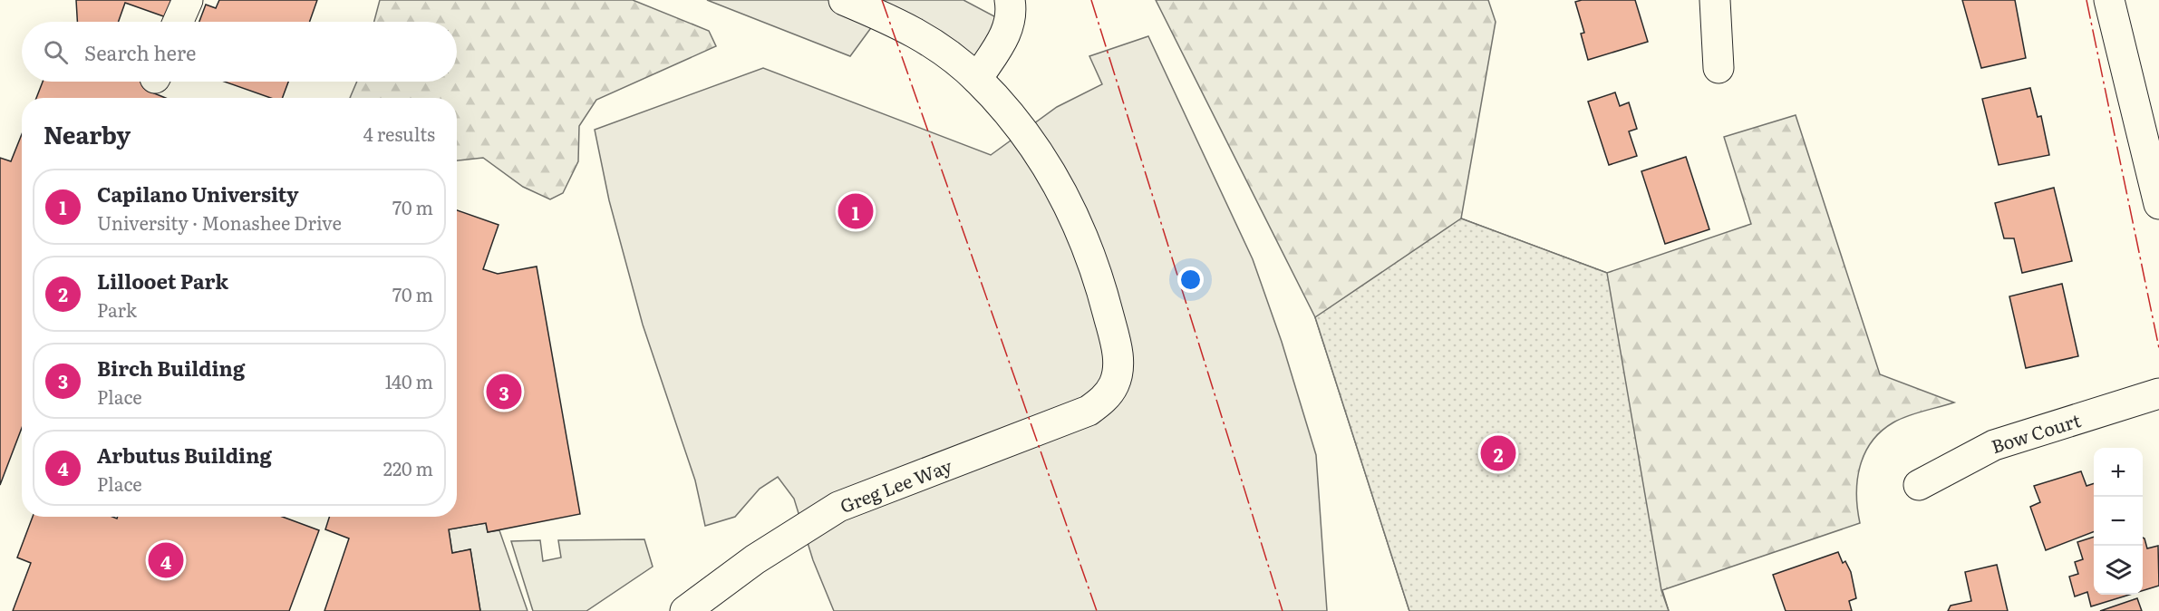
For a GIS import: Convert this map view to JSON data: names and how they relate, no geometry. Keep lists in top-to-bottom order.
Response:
{
  "streets": {
    "street": ["Bow Court", "Greg Lee Way"]
  },
  "page": {
    "search": "Search here",
    "heading": ["Nearby", "4 results"],
    "list": [
      {
        "mark": "1",
        "name": "Capilano University",
        "note": "University · Monashee Drive",
        "value": "70 m"
      },
      {
        "mark": "2",
        "name": "Lillooet Park",
        "note": "Park",
        "value": "70 m"
      },
      {
        "mark": "3",
        "name": "Birch Building",
        "note": "Place",
        "value": "140 m"
      },
      {
        "mark": "4",
        "name": "Arbutus Building",
        "note": "Place",
        "value": "220 m"
      }
    ],
    "pins": [
      "1",
      "3",
      "2",
      "4"
    ],
    "map_buttons": ["+", "−"]
  }
}
